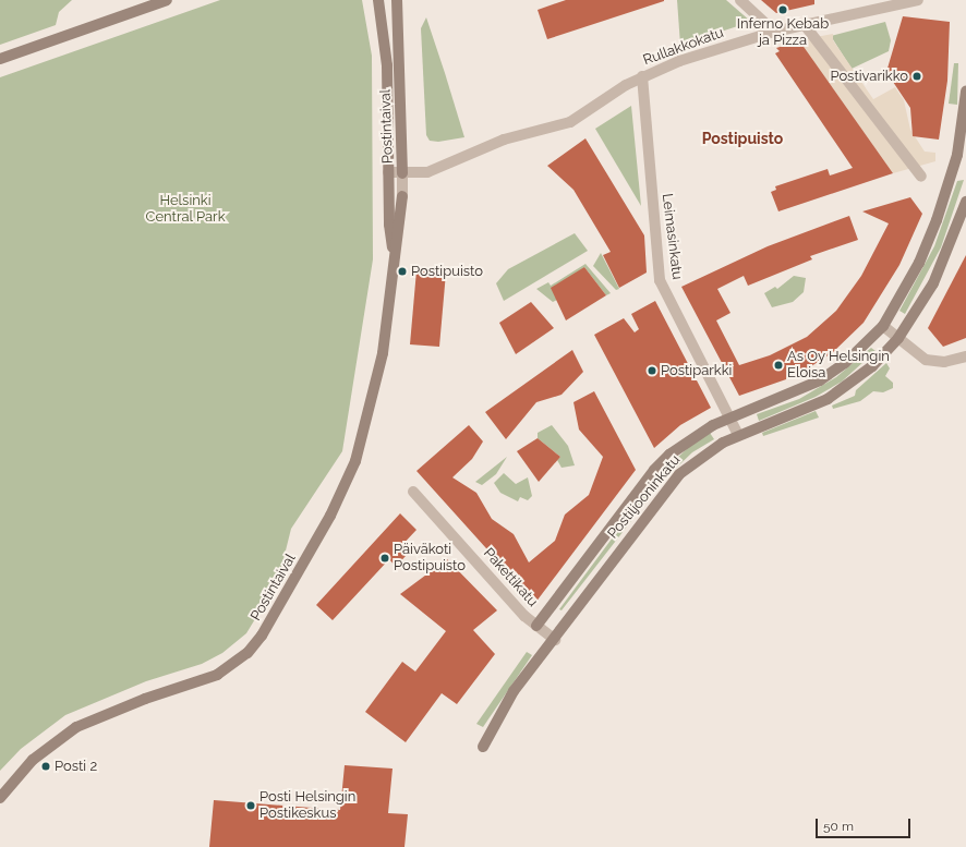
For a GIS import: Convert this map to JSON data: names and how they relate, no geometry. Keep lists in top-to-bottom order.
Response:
{
  "streets": {
    "street": [
      "Rullakkokatu",
      "Postintaival",
      "Leimasinkatu",
      "Postiljooninkatu",
      "Pakettikatu"
    ]
  },
  "crossings": [
    ["Rullakkokatu", "Postintaival"],
    ["Rullakkokatu", "Leimasinkatu"],
    ["Leimasinkatu", "Postiljooninkatu"],
    ["Postiljooninkatu", "Pakettikatu"]
  ],
  "districts": ["Postipuisto"],
  "parks": ["Helsinki Central Park"],
  "places": [
    "Inferno Kebab ja Pizza",
    "Postivarikko",
    "Postipuisto",
    "As Oy Helsingin Eloisa",
    "Postiparkki",
    "Päiväkoti Postipuisto",
    "Posti 2",
    "Posti Helsingin Postikeskus"
  ],
  "scale_bar": "50 m"
}
